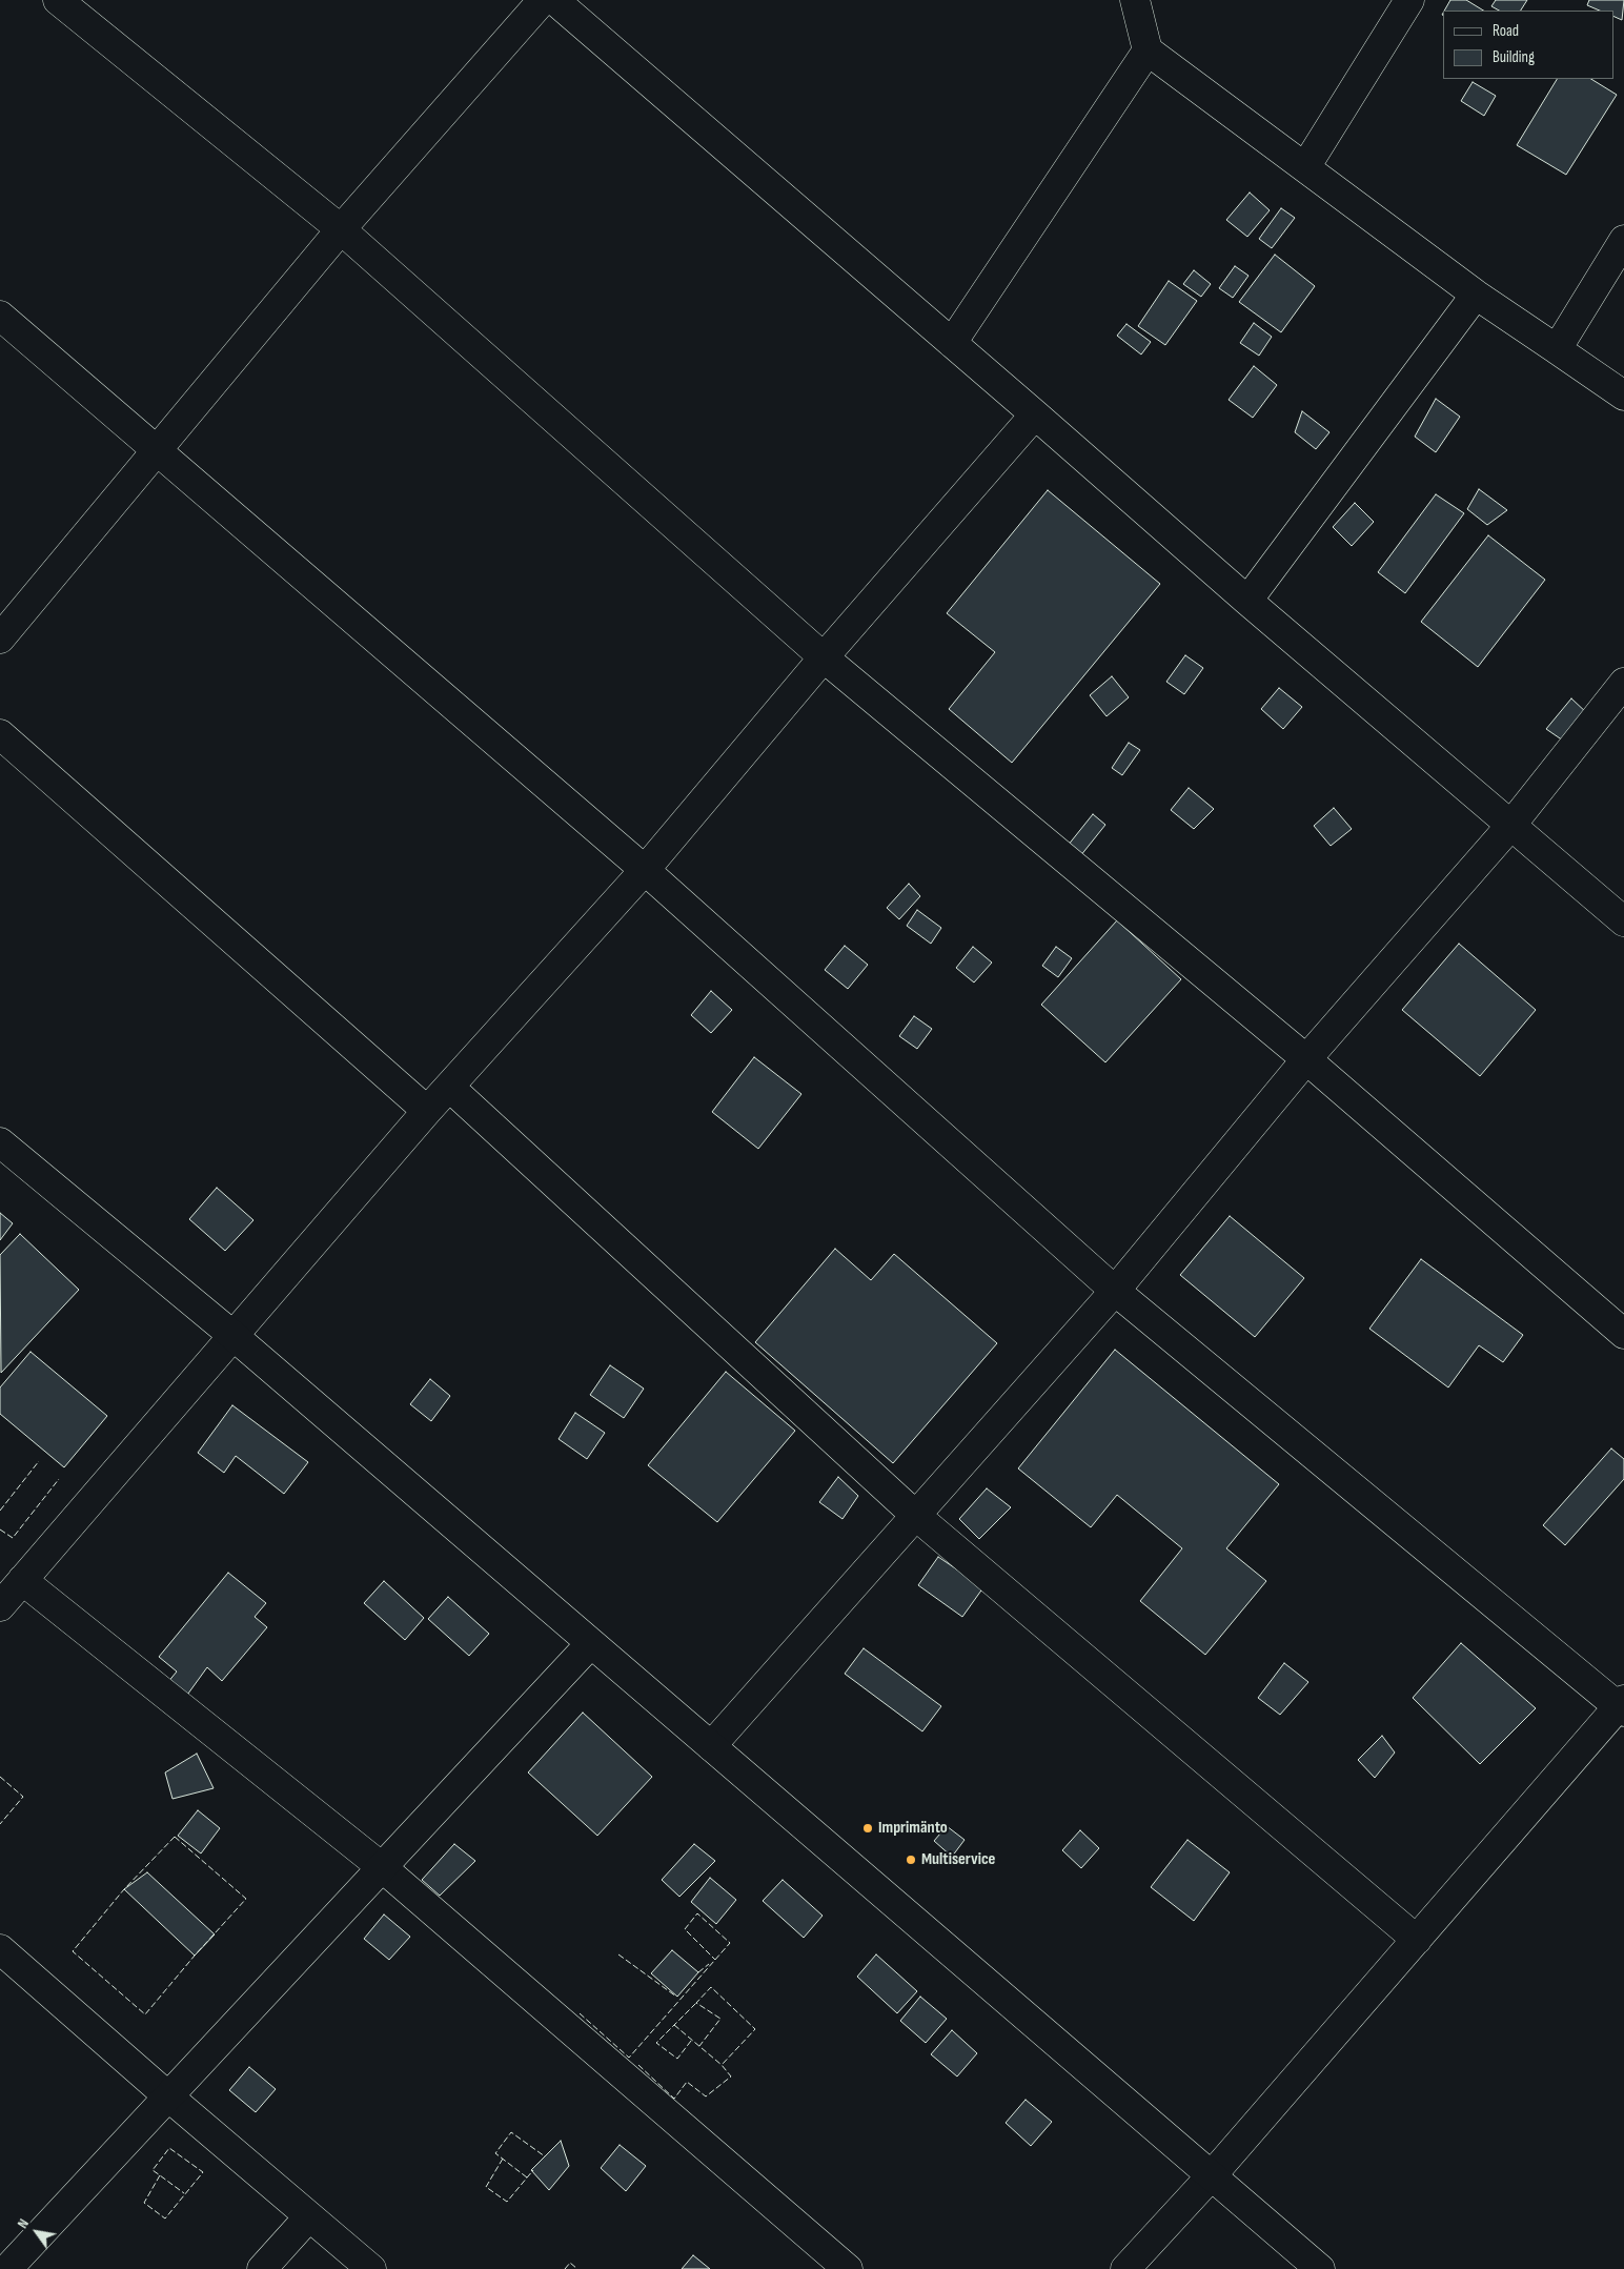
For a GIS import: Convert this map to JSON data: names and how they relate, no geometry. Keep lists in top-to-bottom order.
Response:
{
  "places": ["Imprimänto", "Multiservice"],
  "legend": ["Road", "Building"],
  "north": "top left"
}
